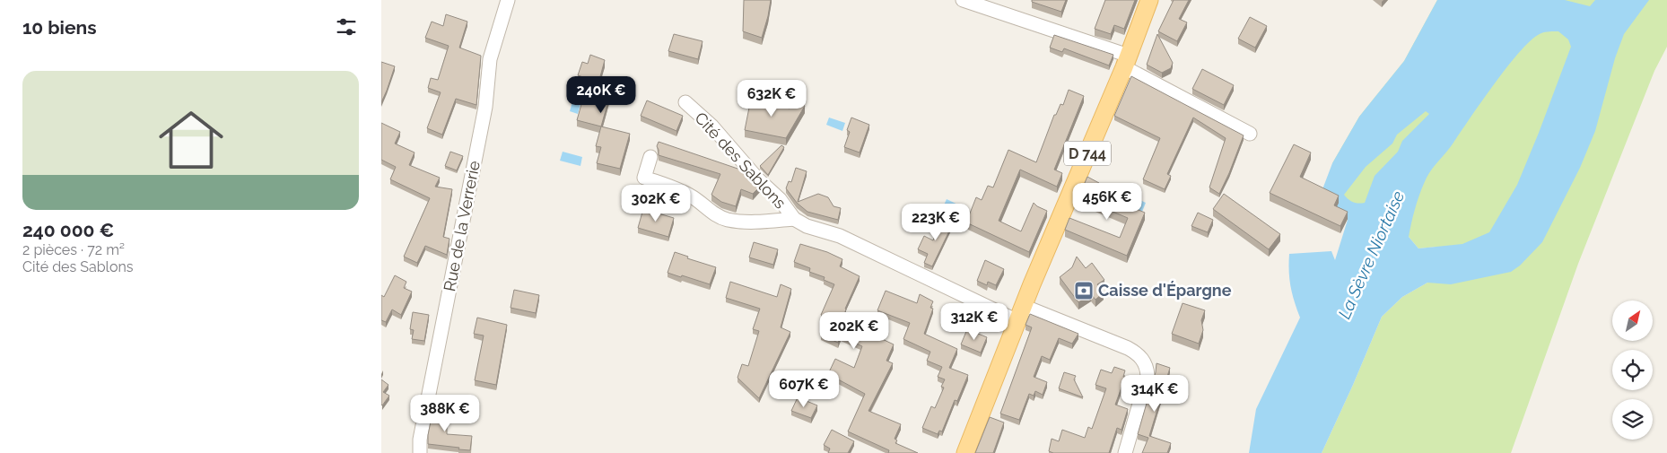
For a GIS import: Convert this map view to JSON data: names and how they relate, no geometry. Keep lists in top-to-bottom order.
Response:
{
  "streets": {
    "main road": ["D 744"],
    "street": ["Cité des Sablons", "Rue de la Verrerie"]
  },
  "crossings": [
    ["D 744", "Cité des Sablons"]
  ],
  "water": ["La Sèvre Niortaise"],
  "places": {
    "bank": ["Caisse d'Épargne"]
  },
  "north": "top right",
  "page": {
    "heading": "10 biens",
    "list": [
      {
        "name": "240 000 €",
        "note": "2 pièces · 72 m² · Cité des Sablons"
      }
    ],
    "price": [
      "240K €",
      "632K €",
      "456K €",
      "302K €",
      "223K €",
      "312K €",
      "202K €",
      "607K €",
      "314K €",
      "388K €"
    ]
  }
}
